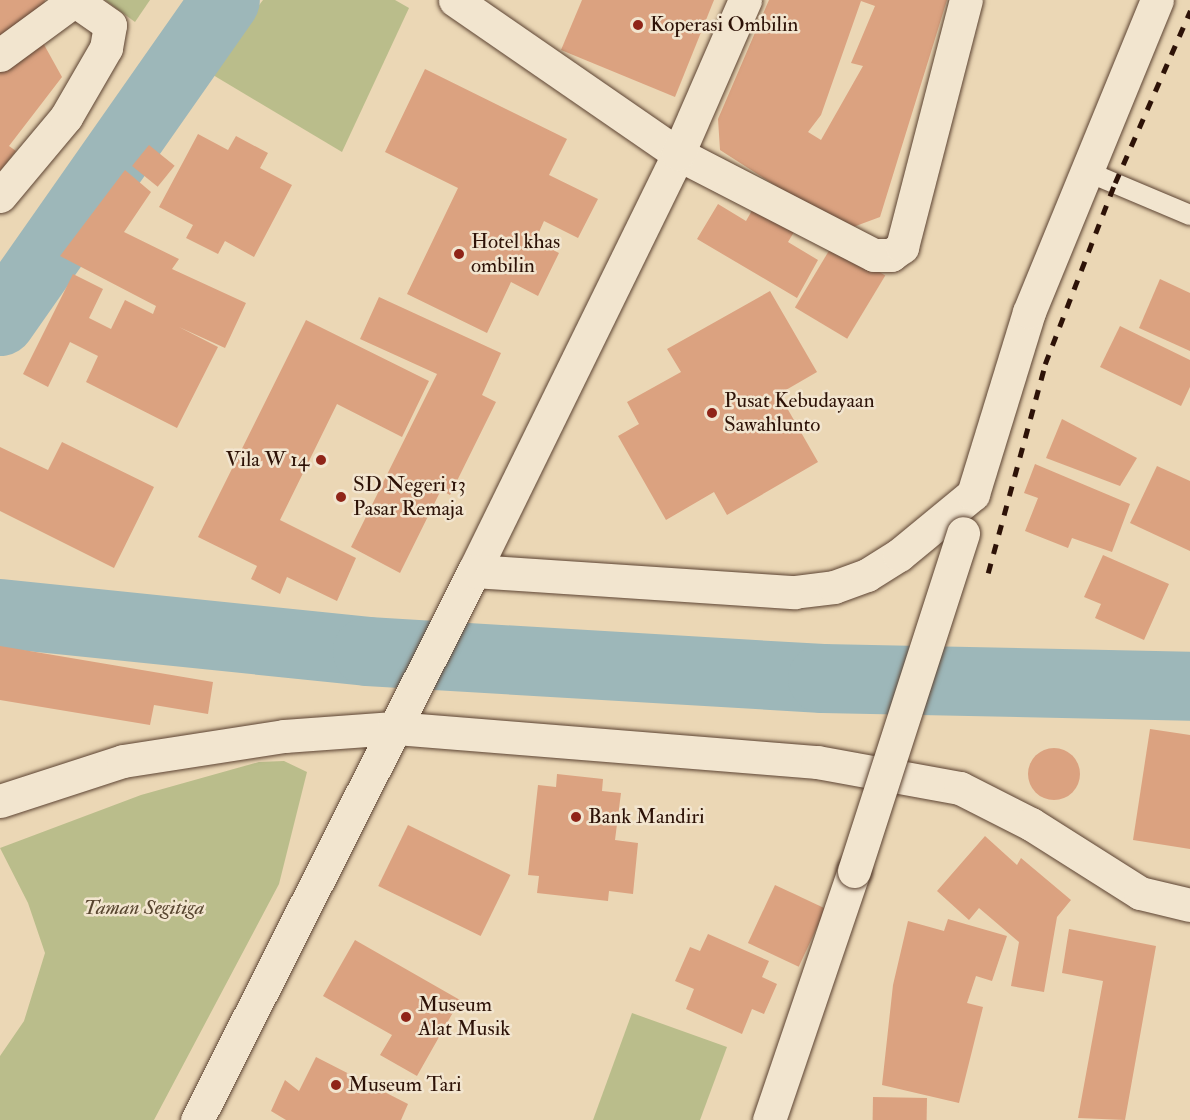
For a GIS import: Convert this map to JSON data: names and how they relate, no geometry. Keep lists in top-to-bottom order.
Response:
{
  "parks": ["Taman Segitiga"],
  "places": [
    "Koperasi Ombilin",
    "Hotel khas ombilin",
    "Pusat Kebudayaan Sawahlunto",
    "Vila W 14",
    "SD Negeri 13 Pasar Remaja",
    "Bank Mandiri",
    "Museum Alat Musik",
    "Museum Tari"
  ]
}
